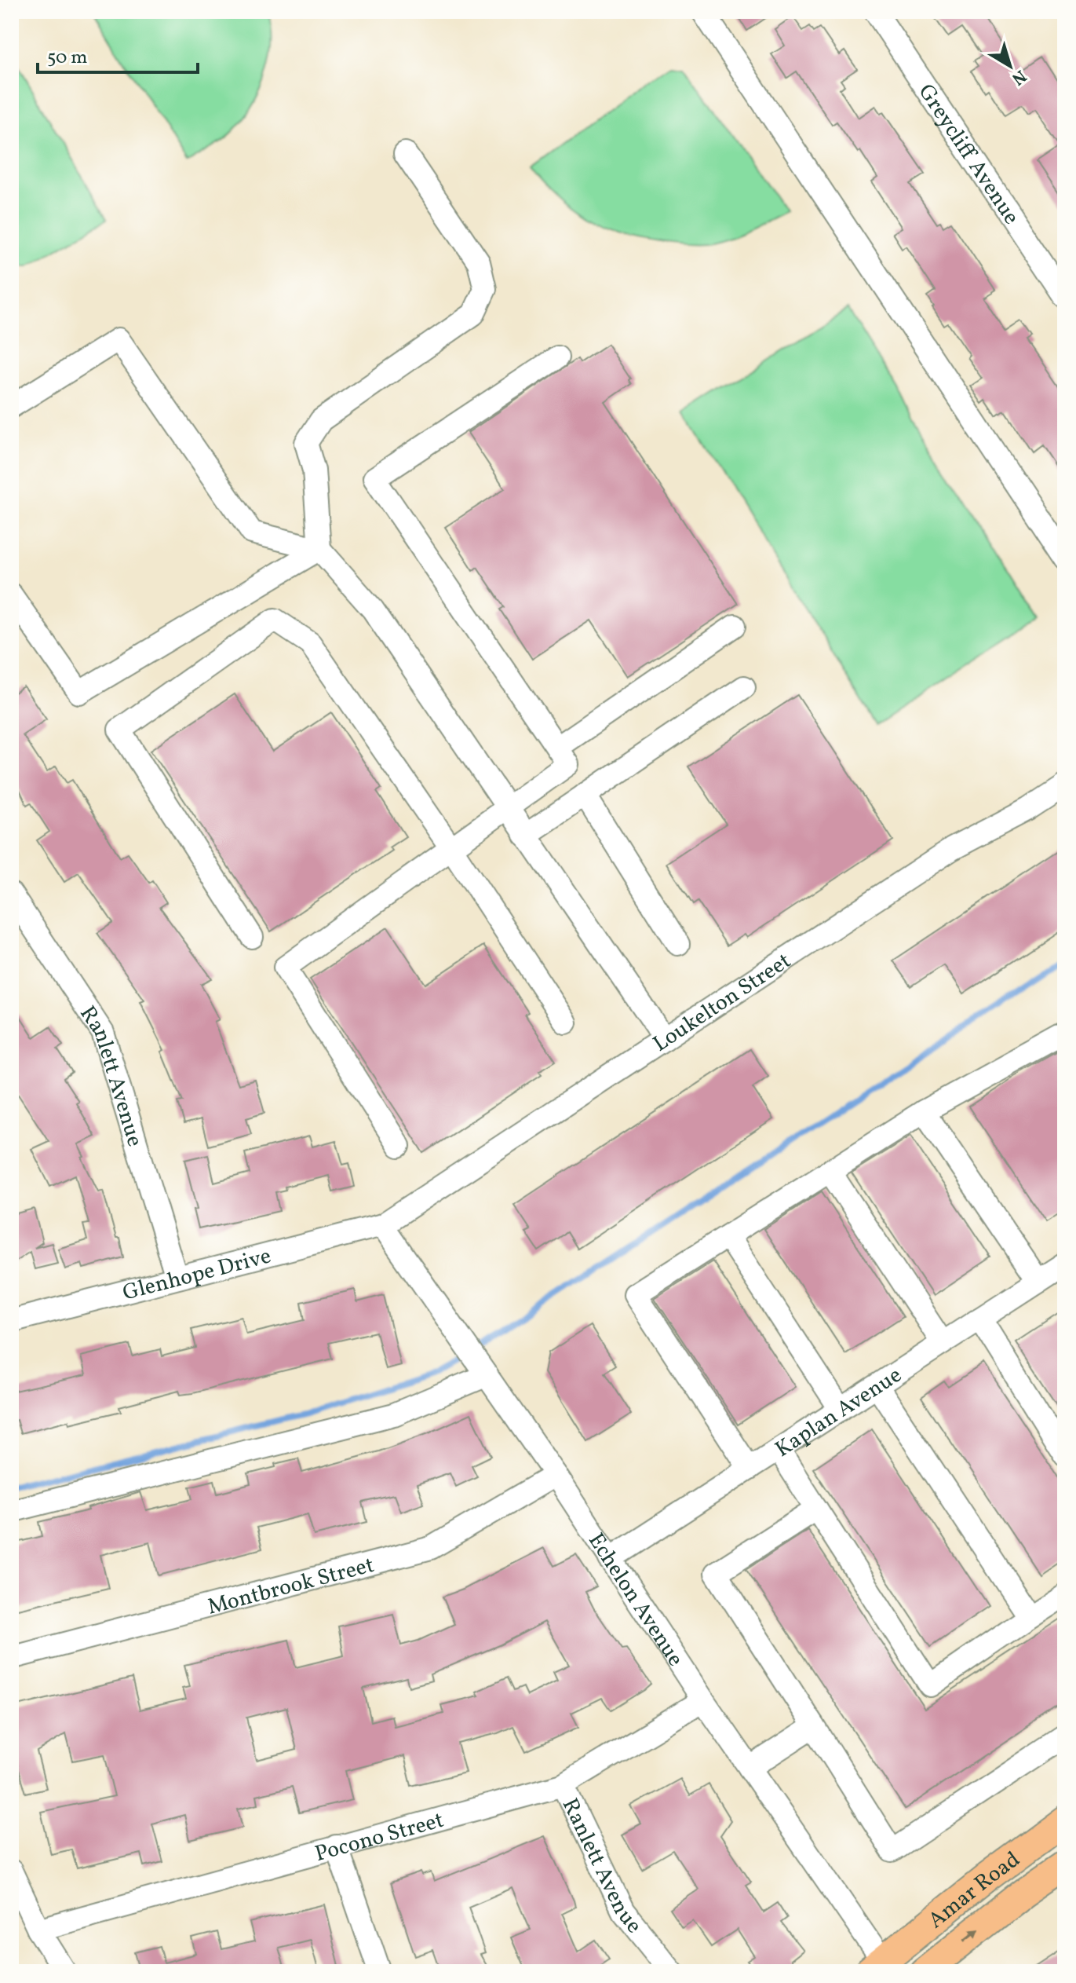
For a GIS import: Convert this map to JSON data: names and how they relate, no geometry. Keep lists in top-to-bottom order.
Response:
{
  "streets": {
    "main road": ["Amar Road"],
    "street": [
      "Greycliff Avenue",
      "Loukelton Street",
      "Ranlett Avenue",
      "Glenhope Drive",
      "Kaplan Avenue",
      "Montbrook Street",
      "Echelon Avenue",
      "Pocono Street"
    ]
  },
  "crossings": [
    ["Loukelton Street", "Glenhope Drive"],
    ["Loukelton Street", "Echelon Avenue"],
    ["Ranlett Avenue", "Glenhope Drive"],
    ["Ranlett Avenue", "Pocono Street"],
    ["Glenhope Drive", "Echelon Avenue"],
    ["Kaplan Avenue", "Echelon Avenue"],
    ["Montbrook Street", "Echelon Avenue"],
    ["Echelon Avenue", "Pocono Street"],
    ["Echelon Avenue", "Amar Road"]
  ],
  "scale_bar": "50 m",
  "north": "bottom right"
}
